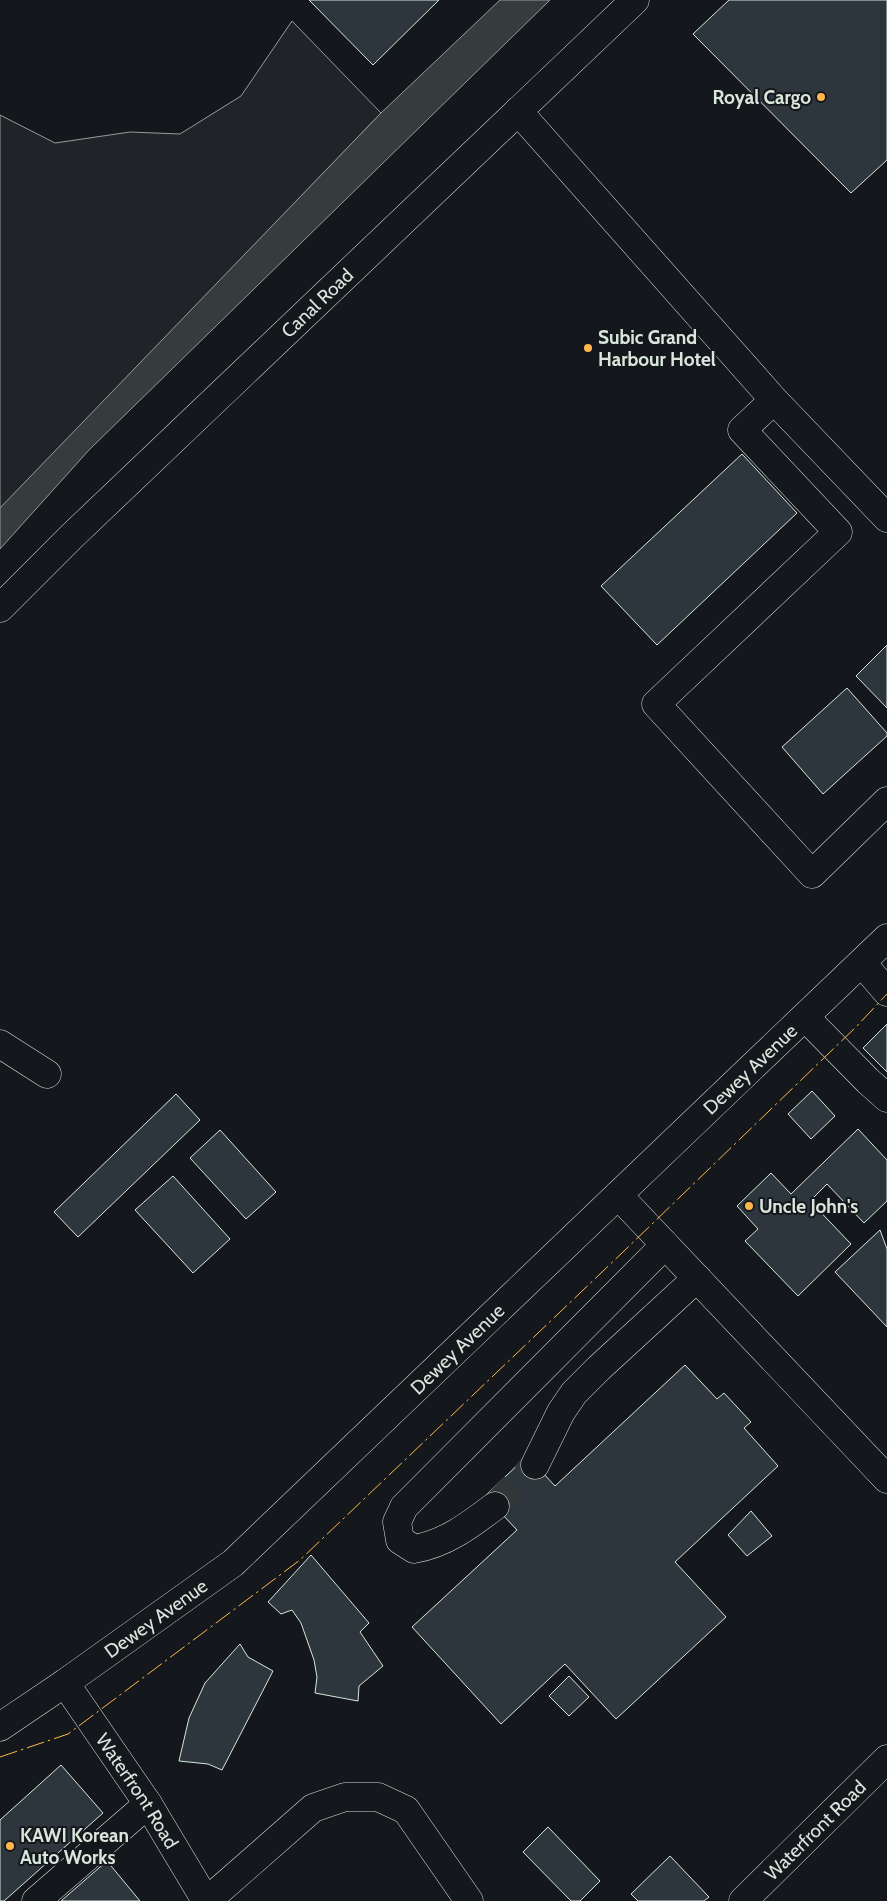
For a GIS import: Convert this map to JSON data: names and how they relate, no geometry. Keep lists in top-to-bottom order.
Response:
{
  "streets": {
    "main road": ["Canal Road", "Dewey Avenue", "Waterfront Road"]
  },
  "crossings": [
    ["Dewey Avenue", "Waterfront Road"]
  ],
  "places": [
    "Royal Cargo",
    "Subic Grand Harbour Hotel",
    "Uncle John's",
    "KAWI Korean Auto Works"
  ]
}
